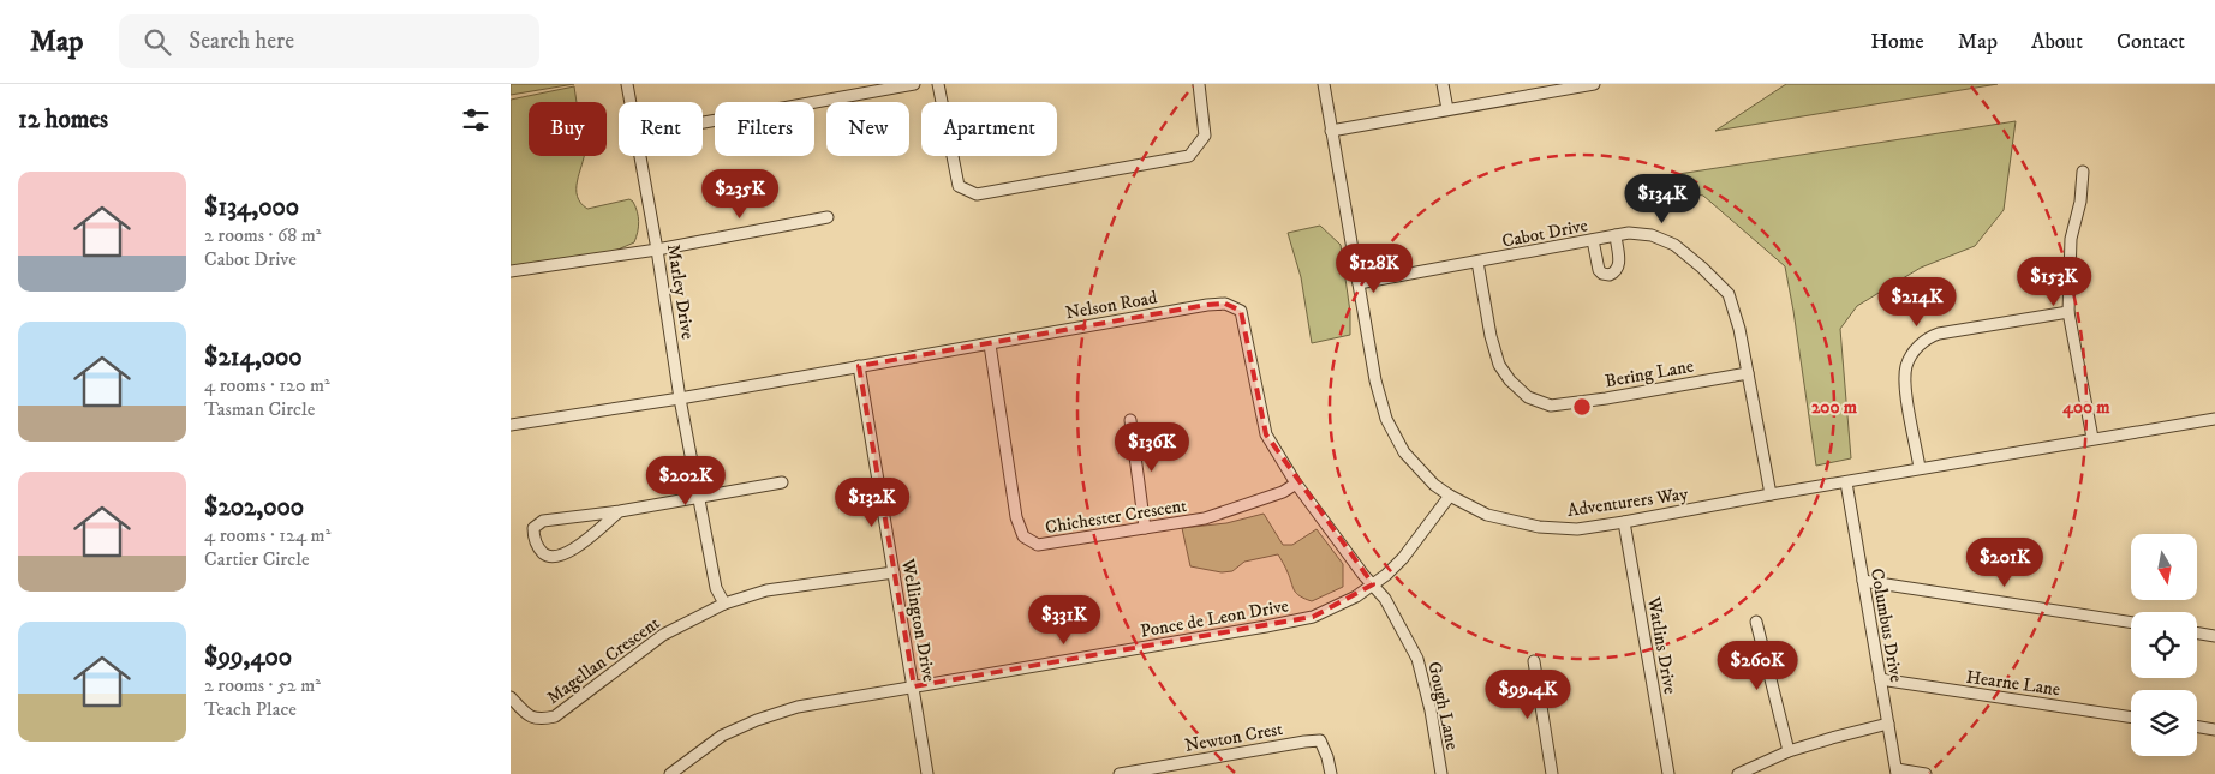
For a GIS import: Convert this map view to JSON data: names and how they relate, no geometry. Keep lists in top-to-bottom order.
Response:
{
  "streets": {
    "street": [
      "Cabot Drive",
      "Marley Drive",
      "Nelson Road",
      "Bering Lane",
      "Adventurers Way",
      "Chichester Crescent",
      "Ponce de Leon Drive",
      "Wellington Drive",
      "Columbus Drive",
      "Watlins Drive",
      "Magellan Crescent",
      "Hearne Lane",
      "Gough Lane",
      "Newton Crest"
    ]
  },
  "crossings": [
    ["Cabot Drive", "Bering Lane"],
    ["Cabot Drive", "Adventurers Way"],
    ["Marley Drive", "Nelson Road"],
    ["Marley Drive", "Magellan Crescent"],
    ["Nelson Road", "Chichester Crescent"],
    ["Nelson Road", "Ponce de Leon Drive"],
    ["Nelson Road", "Wellington Drive"],
    ["Nelson Road", "Gough Lane"],
    ["Adventurers Way", "Ponce de Leon Drive"],
    ["Adventurers Way", "Columbus Drive"],
    ["Adventurers Way", "Watlins Drive"],
    ["Ponce de Leon Drive", "Wellington Drive"],
    ["Ponce de Leon Drive", "Gough Lane"],
    ["Wellington Drive", "Magellan Crescent"],
    ["Columbus Drive", "Hearne Lane"]
  ],
  "north": "bottom",
  "page": {
    "header": "Map",
    "search": "Search here",
    "nav": [
      "Home",
      "Map",
      "About",
      "Contact"
    ],
    "heading": "12 homes",
    "chip": [
      "Buy",
      "Rent",
      "Filters",
      "New",
      "Apartment"
    ],
    "list": [
      {
        "name": "$134,000",
        "note": "2 rooms · 68 m² · Cabot Drive"
      },
      {
        "name": "$214,000",
        "note": "4 rooms · 120 m² · Tasman Circle"
      },
      {
        "name": "$202,000",
        "note": "4 rooms · 124 m² · Cartier Circle"
      },
      {
        "name": "$99,400",
        "note": "2 rooms · 52 m² · Teach Place"
      }
    ],
    "price": [
      "$235K",
      "$134K",
      "$128K",
      "$153K",
      "$214K",
      "$136K",
      "$202K",
      "$132K",
      "$201K",
      "$331K",
      "$260K",
      "$99.4K"
    ]
  },
  "rings": ["200 m", "400 m"]
}
